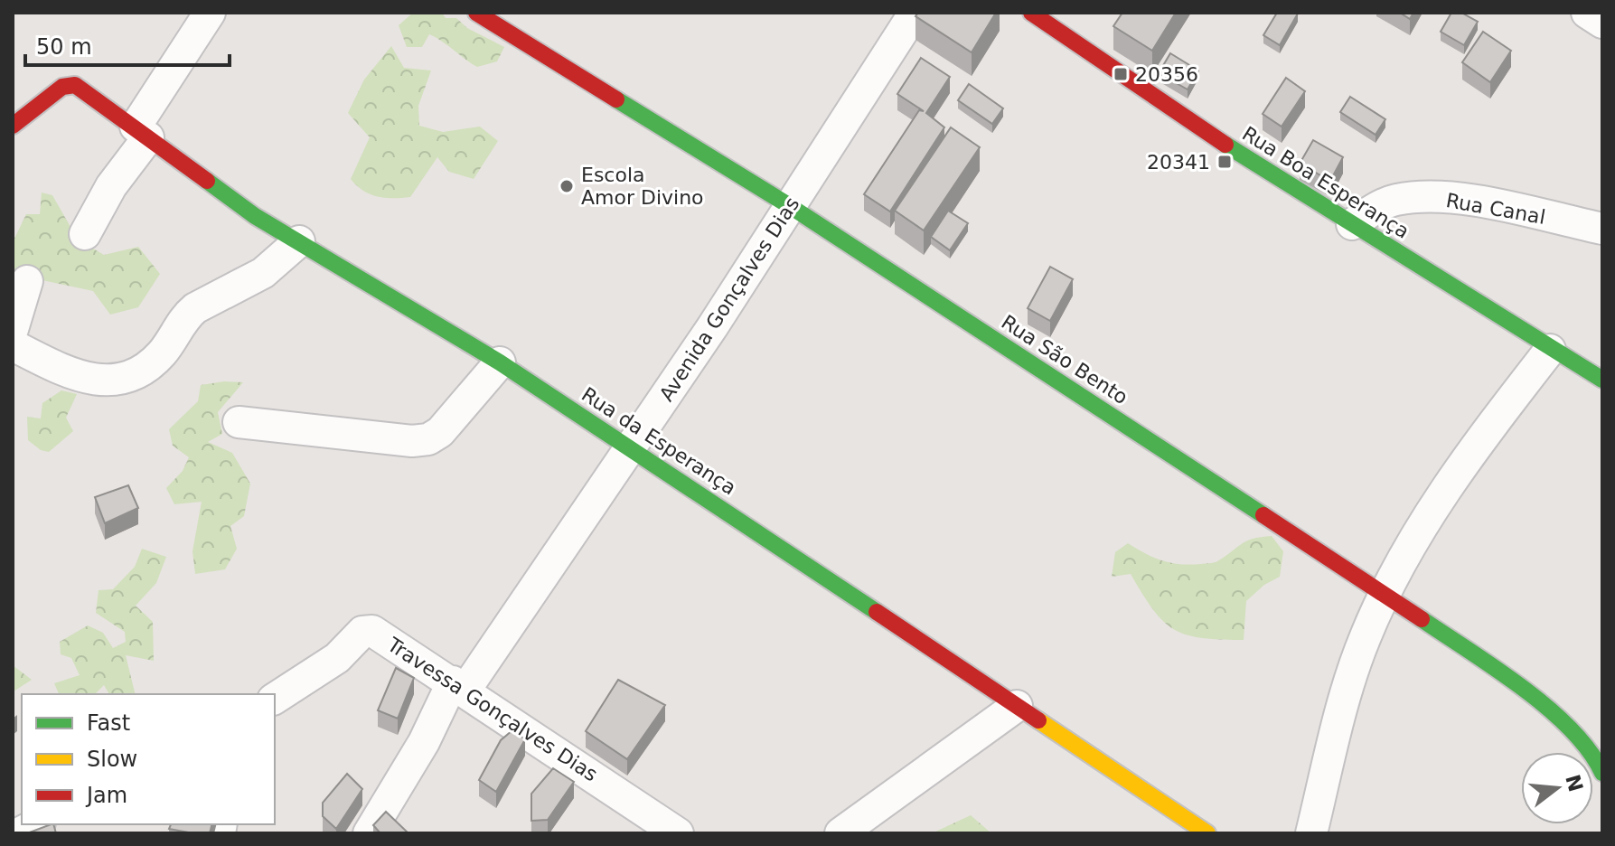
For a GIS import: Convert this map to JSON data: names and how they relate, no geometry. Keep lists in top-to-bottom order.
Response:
{
  "streets": {
    "street": [
      "Rua Boa Esperança",
      "Rua Canal",
      "Avenida Gonçalves Dias",
      "Rua São Bento",
      "Rua da Esperança",
      "Travessa Gonçalves Dias"
    ]
  },
  "crossings": [
    ["Rua Boa Esperança", "Rua Canal"],
    ["Avenida Gonçalves Dias", "Rua São Bento"],
    ["Avenida Gonçalves Dias", "Rua da Esperança"],
    ["Avenida Gonçalves Dias", "Travessa Gonçalves Dias"]
  ],
  "places": {
    "transit": ["20356", "20341"],
    "other": ["Escola Amor Divino"]
  },
  "legend": ["Fast", "Slow", "Jam"],
  "scale_bar": "50 m",
  "north": "right"
}
